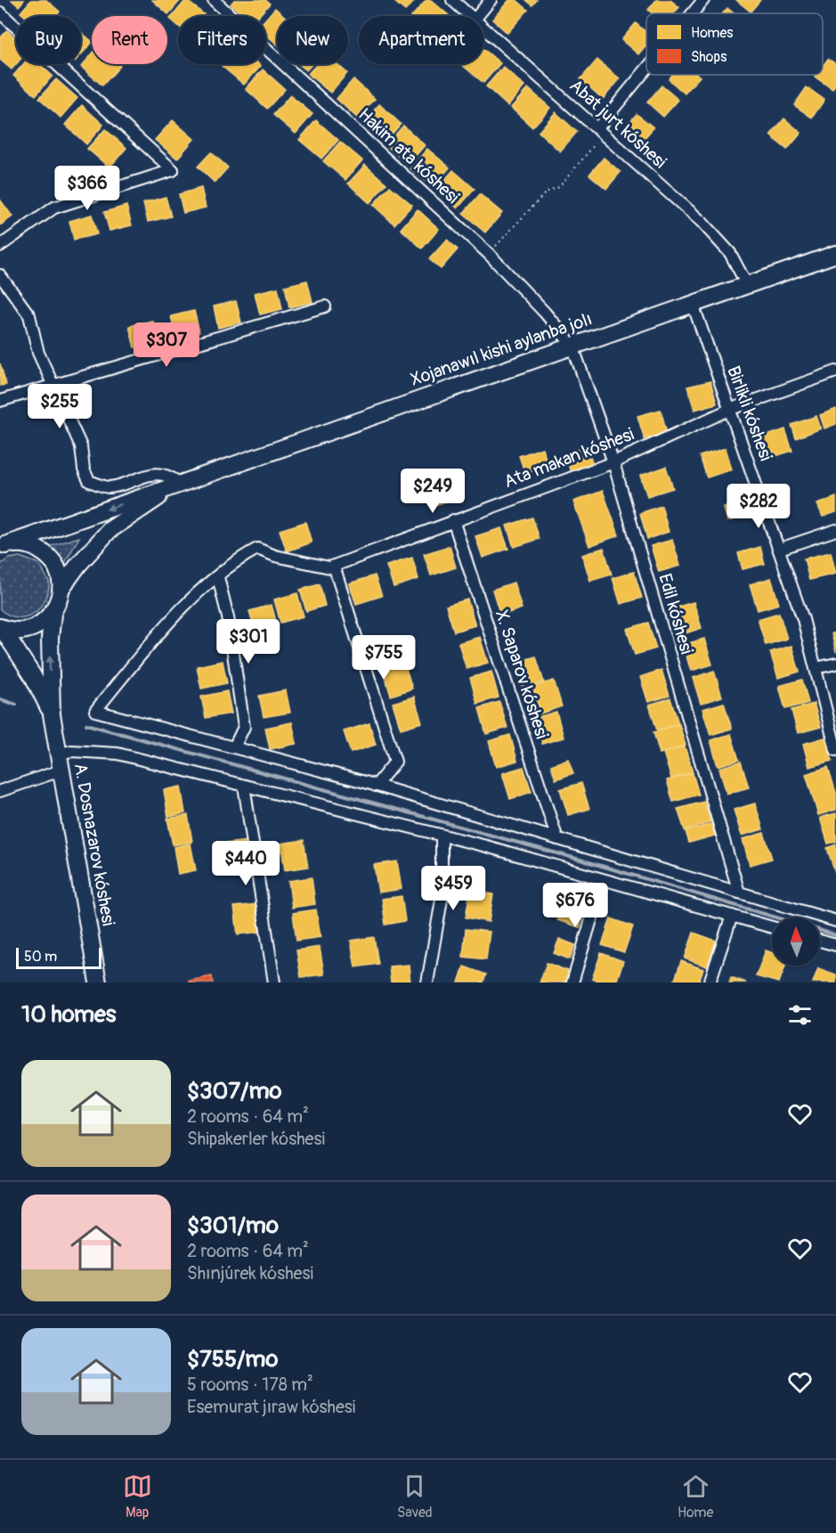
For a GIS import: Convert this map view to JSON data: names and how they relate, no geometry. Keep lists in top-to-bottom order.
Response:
{
  "streets": {
    "main road": ["Xojanawıl kishi aylanba jolı", "A. Dosnazarov kóshesi"],
    "street": [
      "Abat jurt kóshesi",
      "Hakim ata kóshesi",
      "Birlikli kóshesi",
      "Ata makan kóshesi",
      "Edil kóshesi",
      "X. Saparov kóshesi"
    ]
  },
  "crossings": [
    ["Abat jurt kóshesi", "Xojanawıl kishi aylanba jolı"],
    ["Hakim ata kóshesi", "Xojanawıl kishi aylanba jolı"],
    ["Hakim ata kóshesi", "Edil kóshesi"],
    ["Xojanawıl kishi aylanba jolı", "Birlikli kóshesi"],
    ["Xojanawıl kishi aylanba jolı", "Edil kóshesi"],
    ["Xojanawıl kishi aylanba jolı", "A. Dosnazarov kóshesi"],
    ["Birlikli kóshesi", "Ata makan kóshesi"],
    ["Ata makan kóshesi", "Edil kóshesi"],
    ["Ata makan kóshesi", "X. Saparov kóshesi"]
  ],
  "legend": ["Homes", "Shops"],
  "scale_bar": "50 m",
  "north": "top",
  "page": {
    "chip": [
      "Buy",
      "Rent",
      "Filters",
      "New",
      "Apartment"
    ],
    "price": [
      "$366",
      "$307",
      "$255",
      "$249",
      "$282",
      "$301",
      "$755",
      "$440",
      "$459",
      "$676"
    ],
    "scale": "50 m",
    "heading": "10 homes",
    "list": [
      {
        "name": "$307/mo",
        "note": "2 rooms · 64 m² · Shipakerler kóshesi"
      },
      {
        "name": "$301/mo",
        "note": "2 rooms · 64 m² · Shınjúrek kóshesi"
      },
      {
        "name": "$755/mo",
        "note": "5 rooms · 178 m² · Esemurat jıraw kóshesi"
      }
    ],
    "tabs": ["Map", "Saved", "Home"]
  }
}
